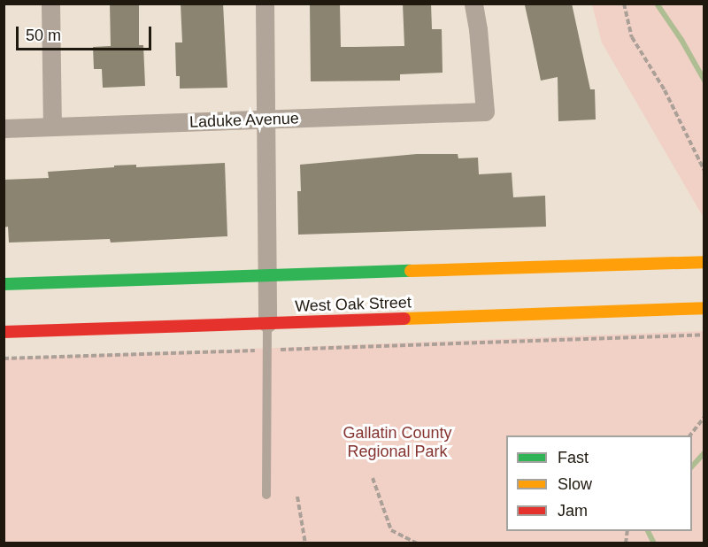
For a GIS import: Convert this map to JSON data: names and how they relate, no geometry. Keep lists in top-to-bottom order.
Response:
{
  "streets": {
    "main road": ["West Oak Street"],
    "street": ["Laduke Avenue"]
  },
  "parks": ["Gallatin County Regional Park"],
  "legend": ["Fast", "Slow", "Jam"],
  "scale_bar": "50 m"
}
